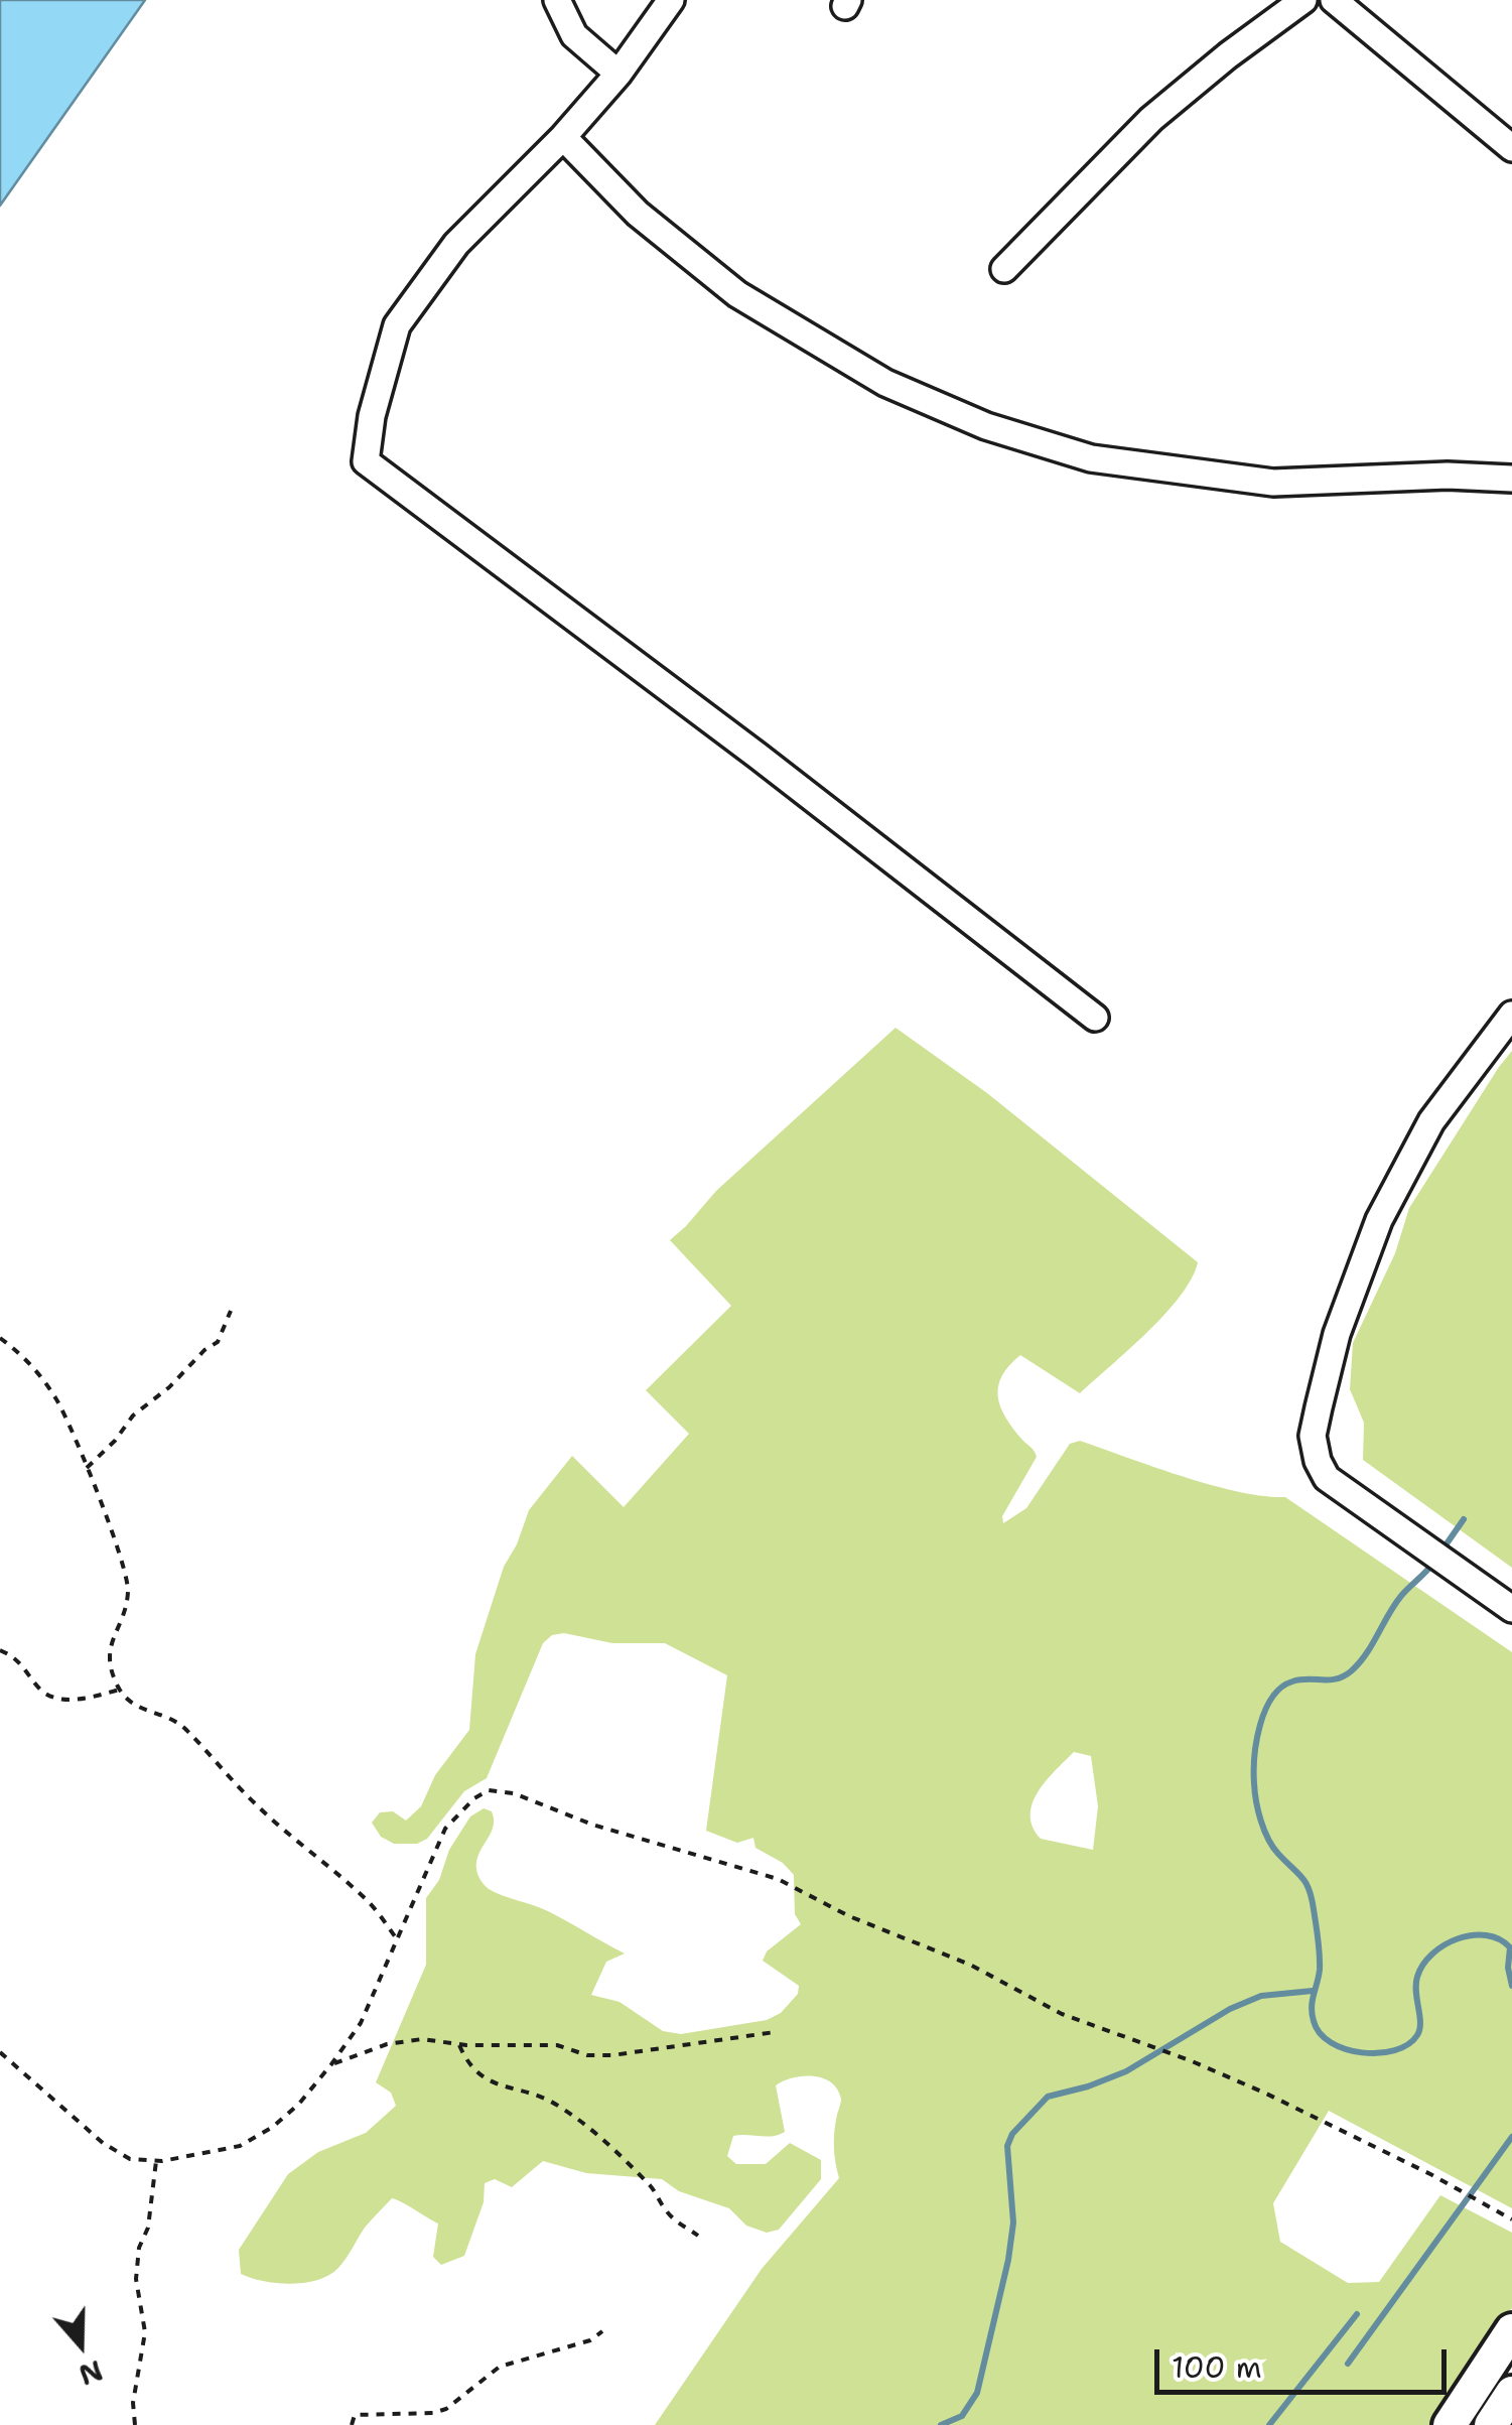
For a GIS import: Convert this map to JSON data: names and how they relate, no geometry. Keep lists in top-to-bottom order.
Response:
{
  "scale_bar": "100 m",
  "north": "bottom"
}
